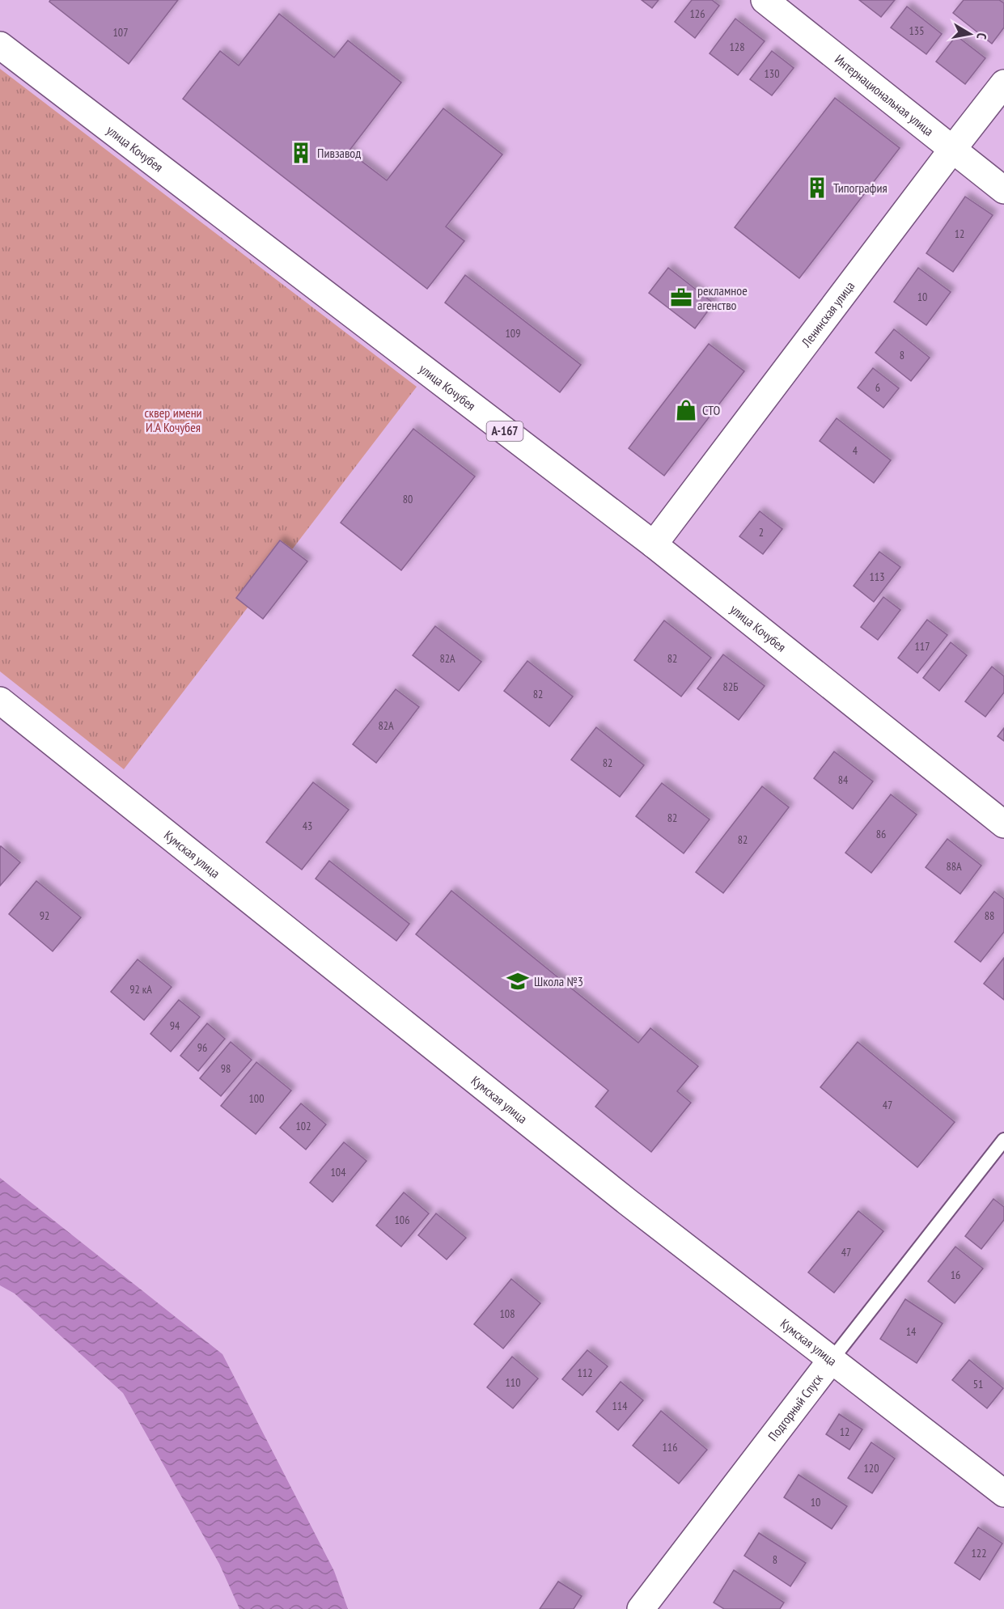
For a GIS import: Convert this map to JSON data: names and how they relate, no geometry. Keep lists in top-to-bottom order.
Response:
{
  "streets": {
    "street": [
      "Интернациональная улица",
      "улица Кочубея",
      "Ленинская улица",
      "А-167",
      "Кумская улица",
      "Подгорный Спуск"
    ]
  },
  "crossings": [
    ["Интернациональная улица", "Ленинская улица"],
    ["улица Кочубея", "Ленинская улица"],
    ["Кумская улица", "Подгорный Спуск"]
  ],
  "parks": ["сквер имени И.А Кочубея"],
  "places": {
    "building": ["Пивзавод", "Типография"],
    "office": ["рекламное агенство"],
    "shop": ["СТО"],
    "school or university": ["Школа №3"]
  },
  "house_numbers": [
    "126",
    "135",
    "107",
    "128",
    "130",
    "12",
    "10",
    "109",
    "8",
    "6",
    "4",
    "80",
    "2",
    "113",
    "117",
    "82А",
    "82",
    "82Б",
    "82",
    "82А",
    "82",
    "84",
    "82",
    "43",
    "86",
    "82",
    "88А",
    "92",
    "88",
    "92 кА",
    "94",
    "96",
    "98",
    "100",
    "47",
    "102",
    "104",
    "106",
    "47",
    "16",
    "108",
    "14",
    "112",
    "110",
    "51",
    "114",
    "12",
    "116",
    "120",
    "10",
    "122",
    "8"
  ],
  "north": "right"
}
